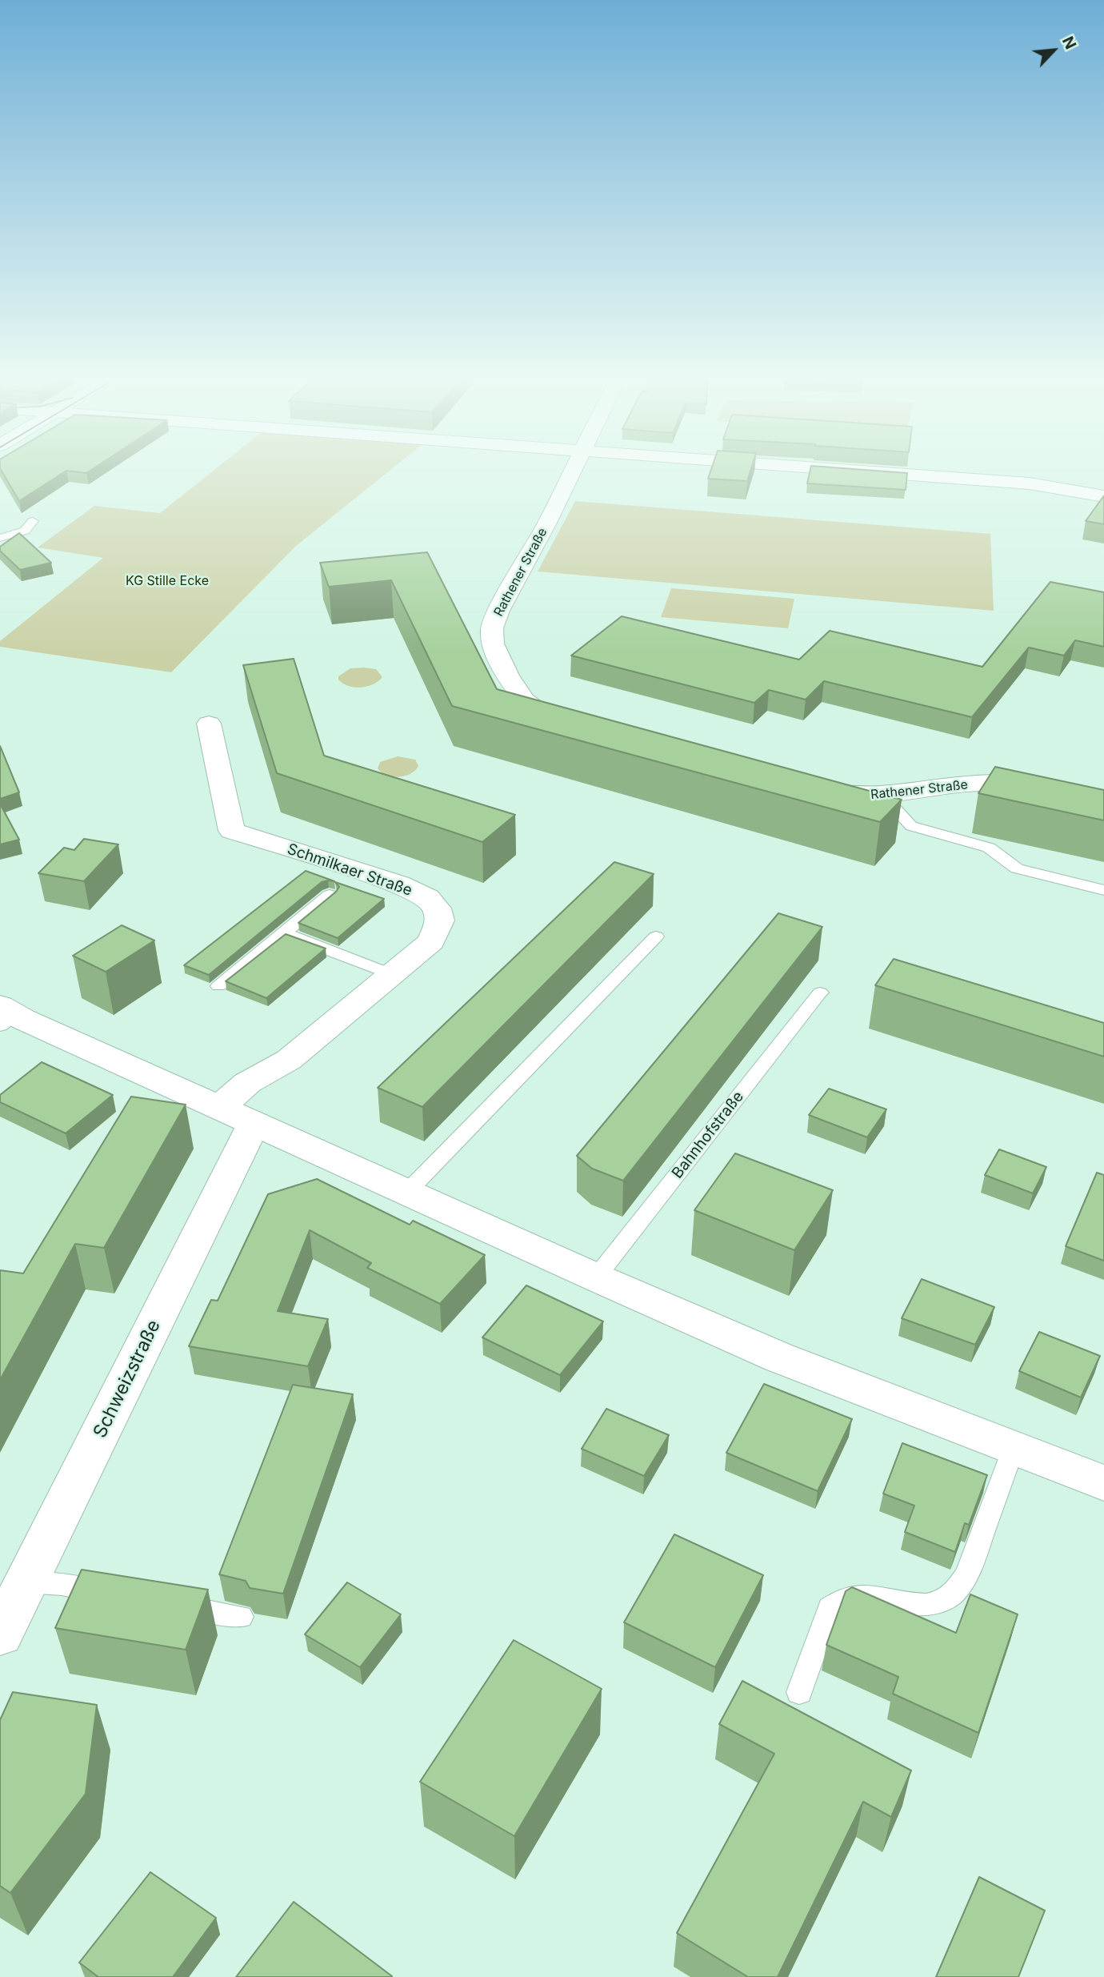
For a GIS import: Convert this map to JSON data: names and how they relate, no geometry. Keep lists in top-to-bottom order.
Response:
{
  "streets": {
    "street": ["Rathener Straße", "Schmilkaer Straße", "Schweizstraße"],
    "lane": ["Bahnhofstraße"]
  },
  "crossings": [
    ["Schmilkaer Straße", "Schweizstraße"]
  ],
  "parks": ["KG Stille Ecke"],
  "north": "top right"
}
